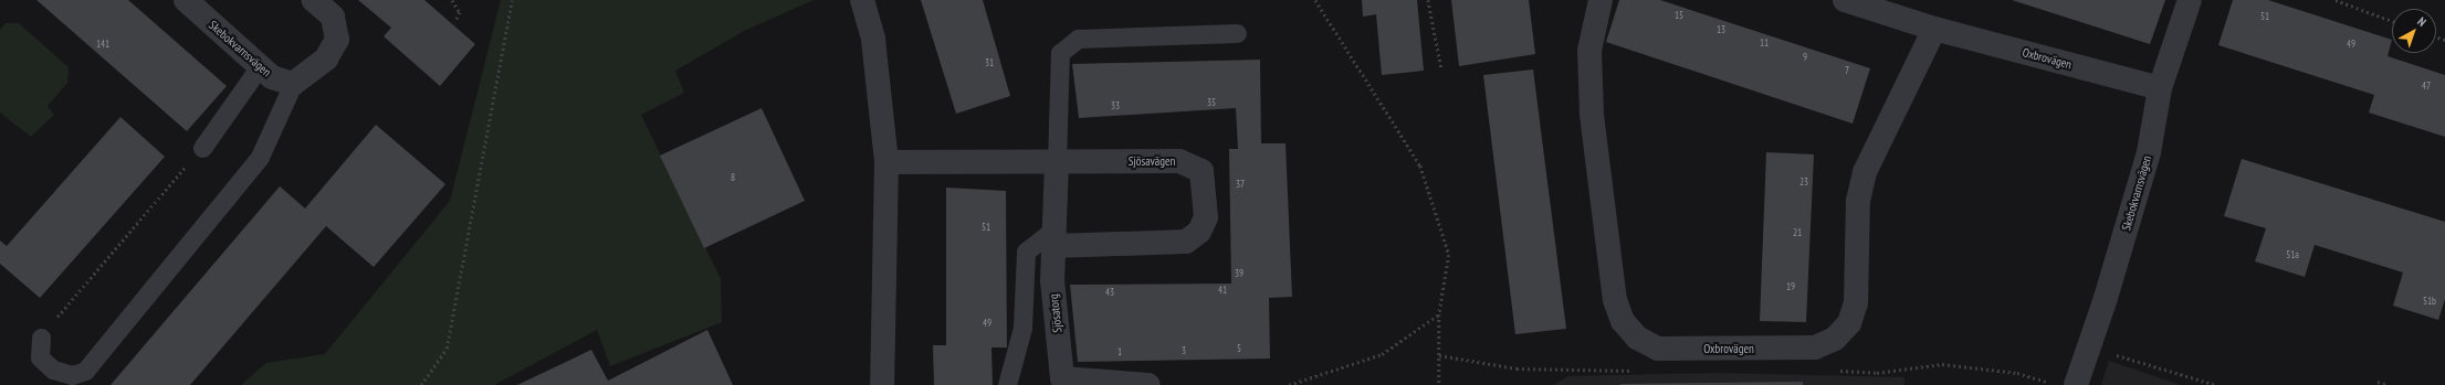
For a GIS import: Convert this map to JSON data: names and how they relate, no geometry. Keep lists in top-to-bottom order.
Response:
{
  "streets": {
    "street": [
      "Skebokvarnsvägen",
      "Oxbrovägen",
      "Sjösavägen",
      "Sjösatorg"
    ]
  },
  "crossings": [
    ["Skebokvarnsvägen", "Oxbrovägen"],
    ["Sjösavägen", "Sjösatorg"]
  ],
  "house_numbers": [
    "15",
    "51",
    "13",
    "11",
    "141",
    "49",
    "9",
    "31",
    "7",
    "47",
    "35",
    "33",
    "8",
    "23",
    "37",
    "51",
    "21",
    "51a",
    "39",
    "19",
    "41",
    "43",
    "51b",
    "49",
    "5",
    "3",
    "1"
  ],
  "north": "top right"
}
